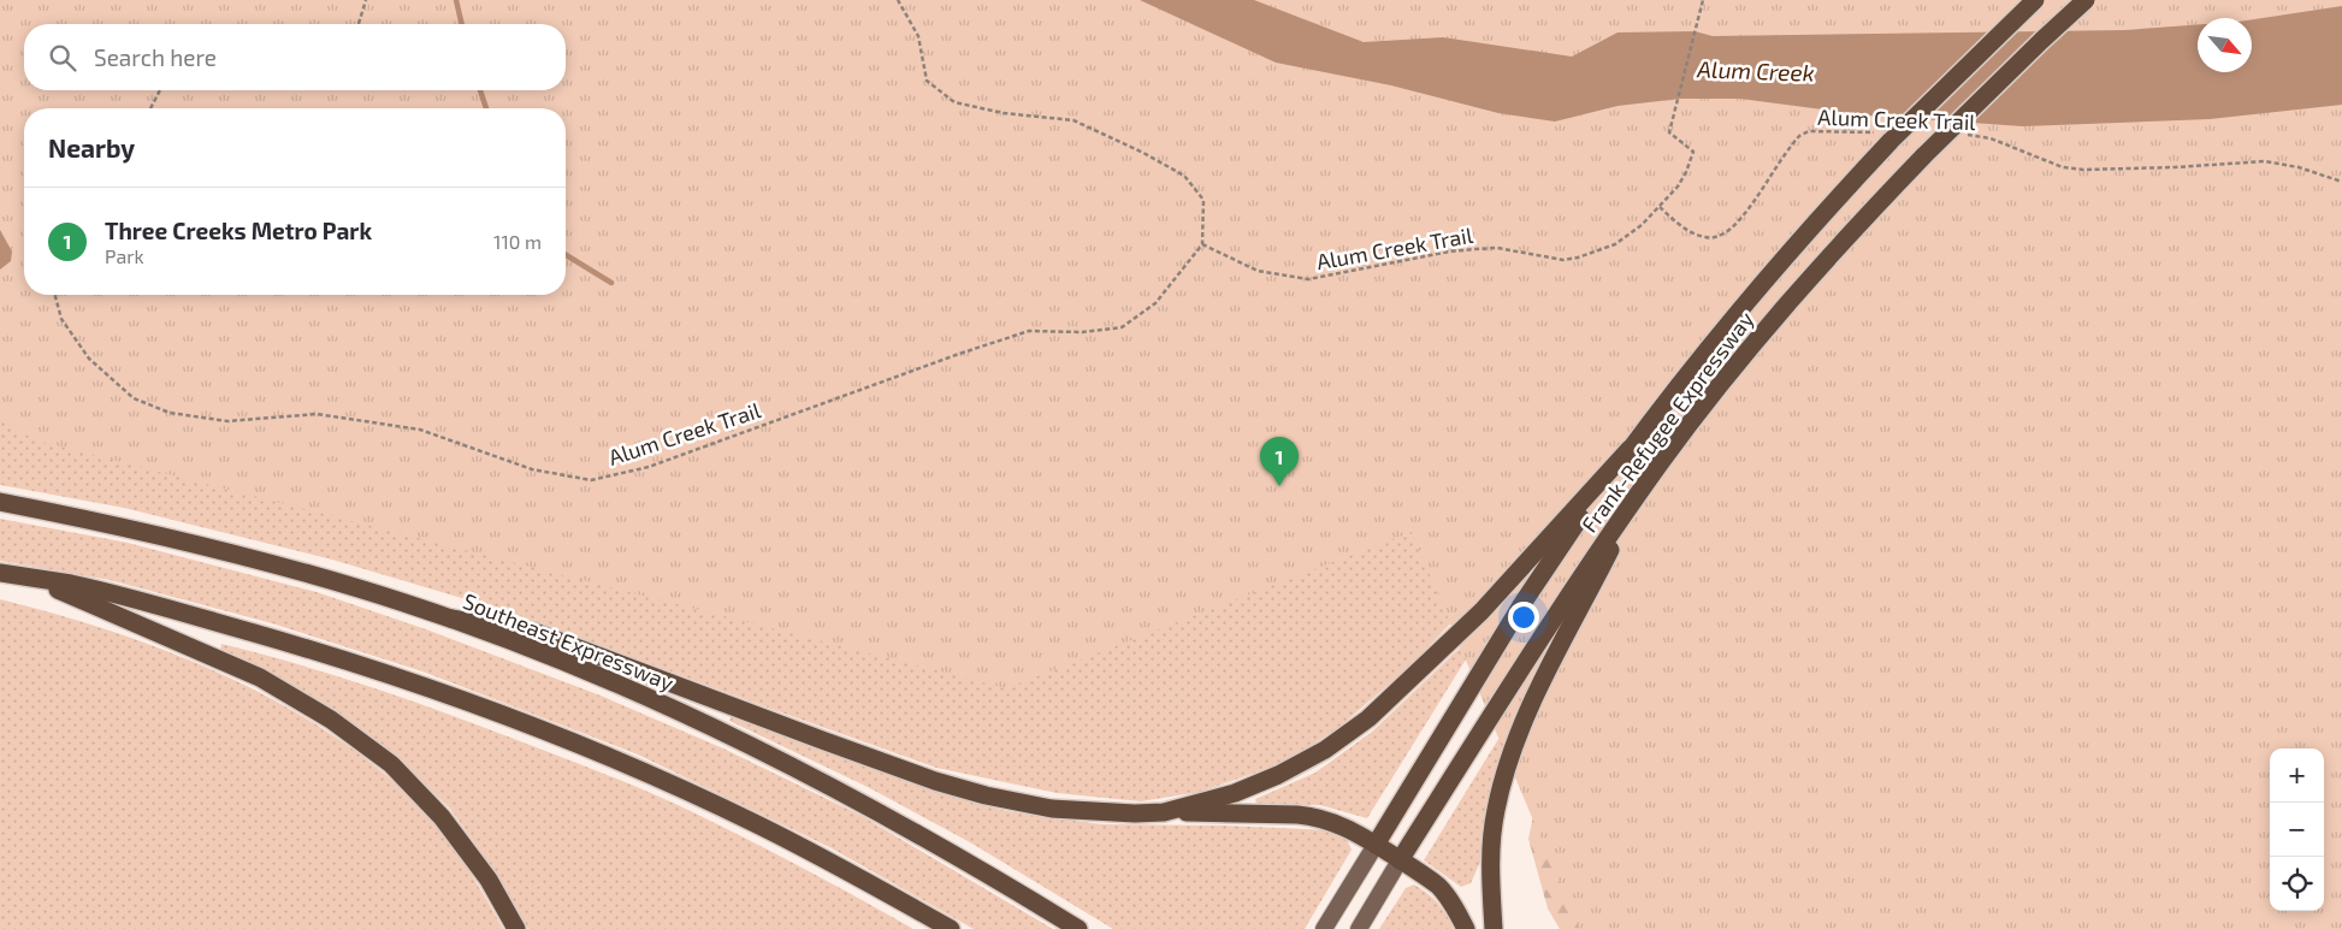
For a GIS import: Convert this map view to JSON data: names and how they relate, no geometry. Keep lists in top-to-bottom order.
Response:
{
  "streets": {
    "highway": ["Frank-Refugee Expressway", "Southeast Expressway"],
    "path": ["Alum Creek Trail"]
  },
  "crossings": [
    ["Alum Creek Trail", "Frank-Refugee Expressway"]
  ],
  "water": ["Alum Creek"],
  "north": "bottom right",
  "page": {
    "search": "Search here",
    "heading": "Nearby",
    "list": [
      {
        "mark": "1",
        "name": "Three Creeks Metro Park",
        "note": "Park",
        "value": "110 m"
      }
    ],
    "pins": "1",
    "map_buttons": ["+", "−"]
  }
}
